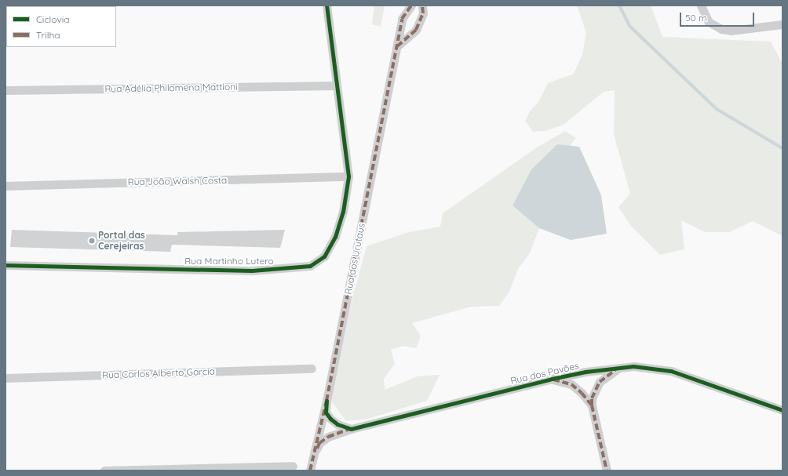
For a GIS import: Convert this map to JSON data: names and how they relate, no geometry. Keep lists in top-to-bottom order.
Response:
{
  "streets": {
    "street": [
      "Rua Adélia Philomena Mattioni",
      "Rua João Walsh Costa",
      "Rua dos Urutaus",
      "Rua Martinho Lutero",
      "Rua Carlos Alberto Garcia",
      "Rua dos Pavões"
    ]
  },
  "crossings": [
    ["Rua Adélia Philomena Mattioni", "Rua Martinho Lutero"],
    ["Rua João Walsh Costa", "Rua Martinho Lutero"],
    ["Rua dos Urutaus", "Rua dos Pavões"]
  ],
  "places": ["Portal das Cerejeiras"],
  "legend": ["Ciclovia", "Trilha"],
  "scale_bar": "50 m"
}
